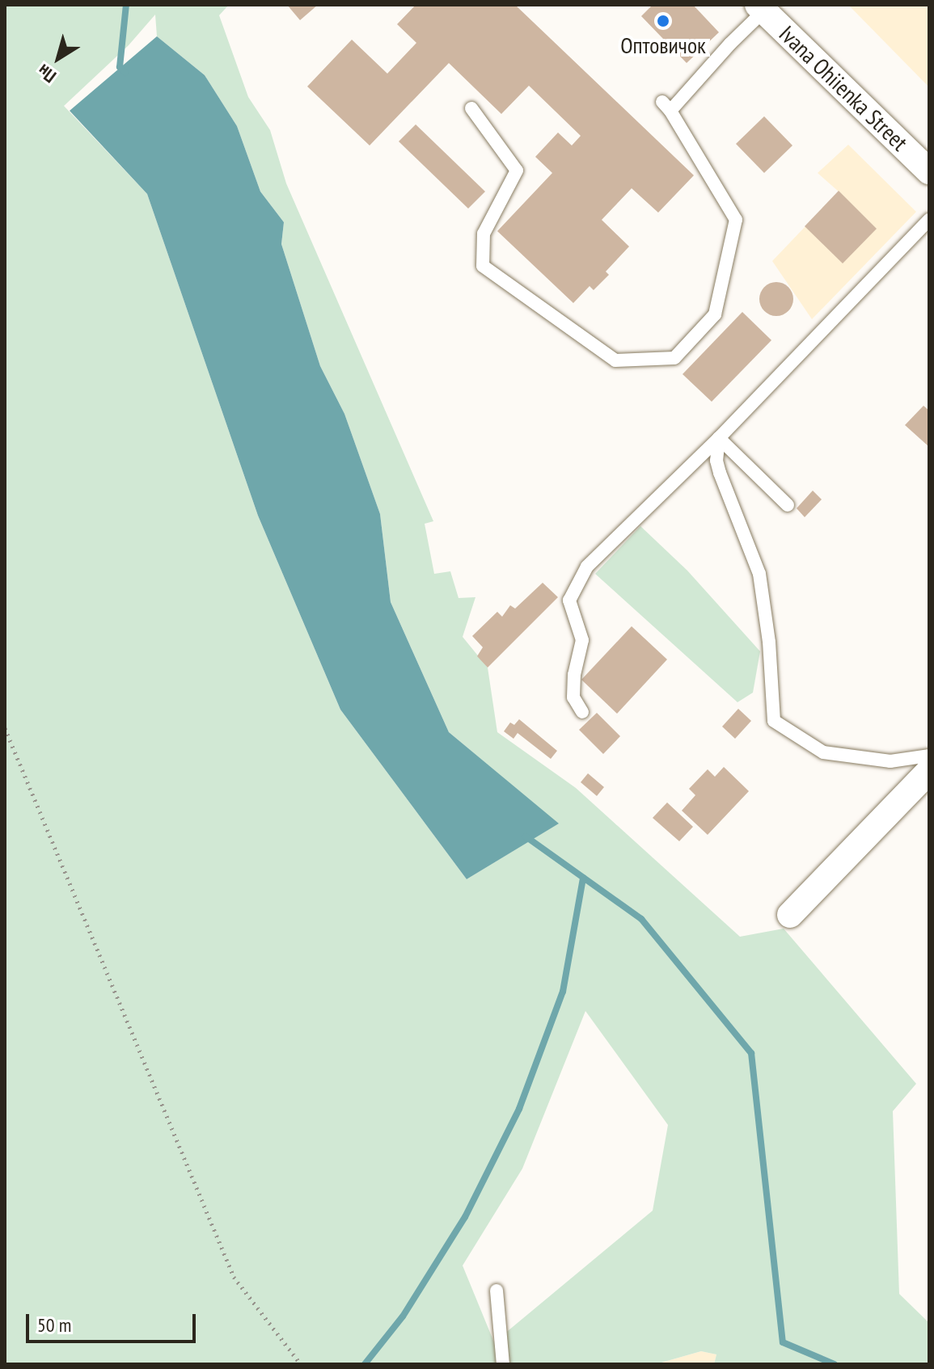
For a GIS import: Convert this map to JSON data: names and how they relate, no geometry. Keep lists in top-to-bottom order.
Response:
{
  "streets": {
    "street": ["Ivana Ohiienka Street"]
  },
  "places": ["Оптовичок"],
  "scale_bar": "50 m",
  "north": "bottom left"
}
